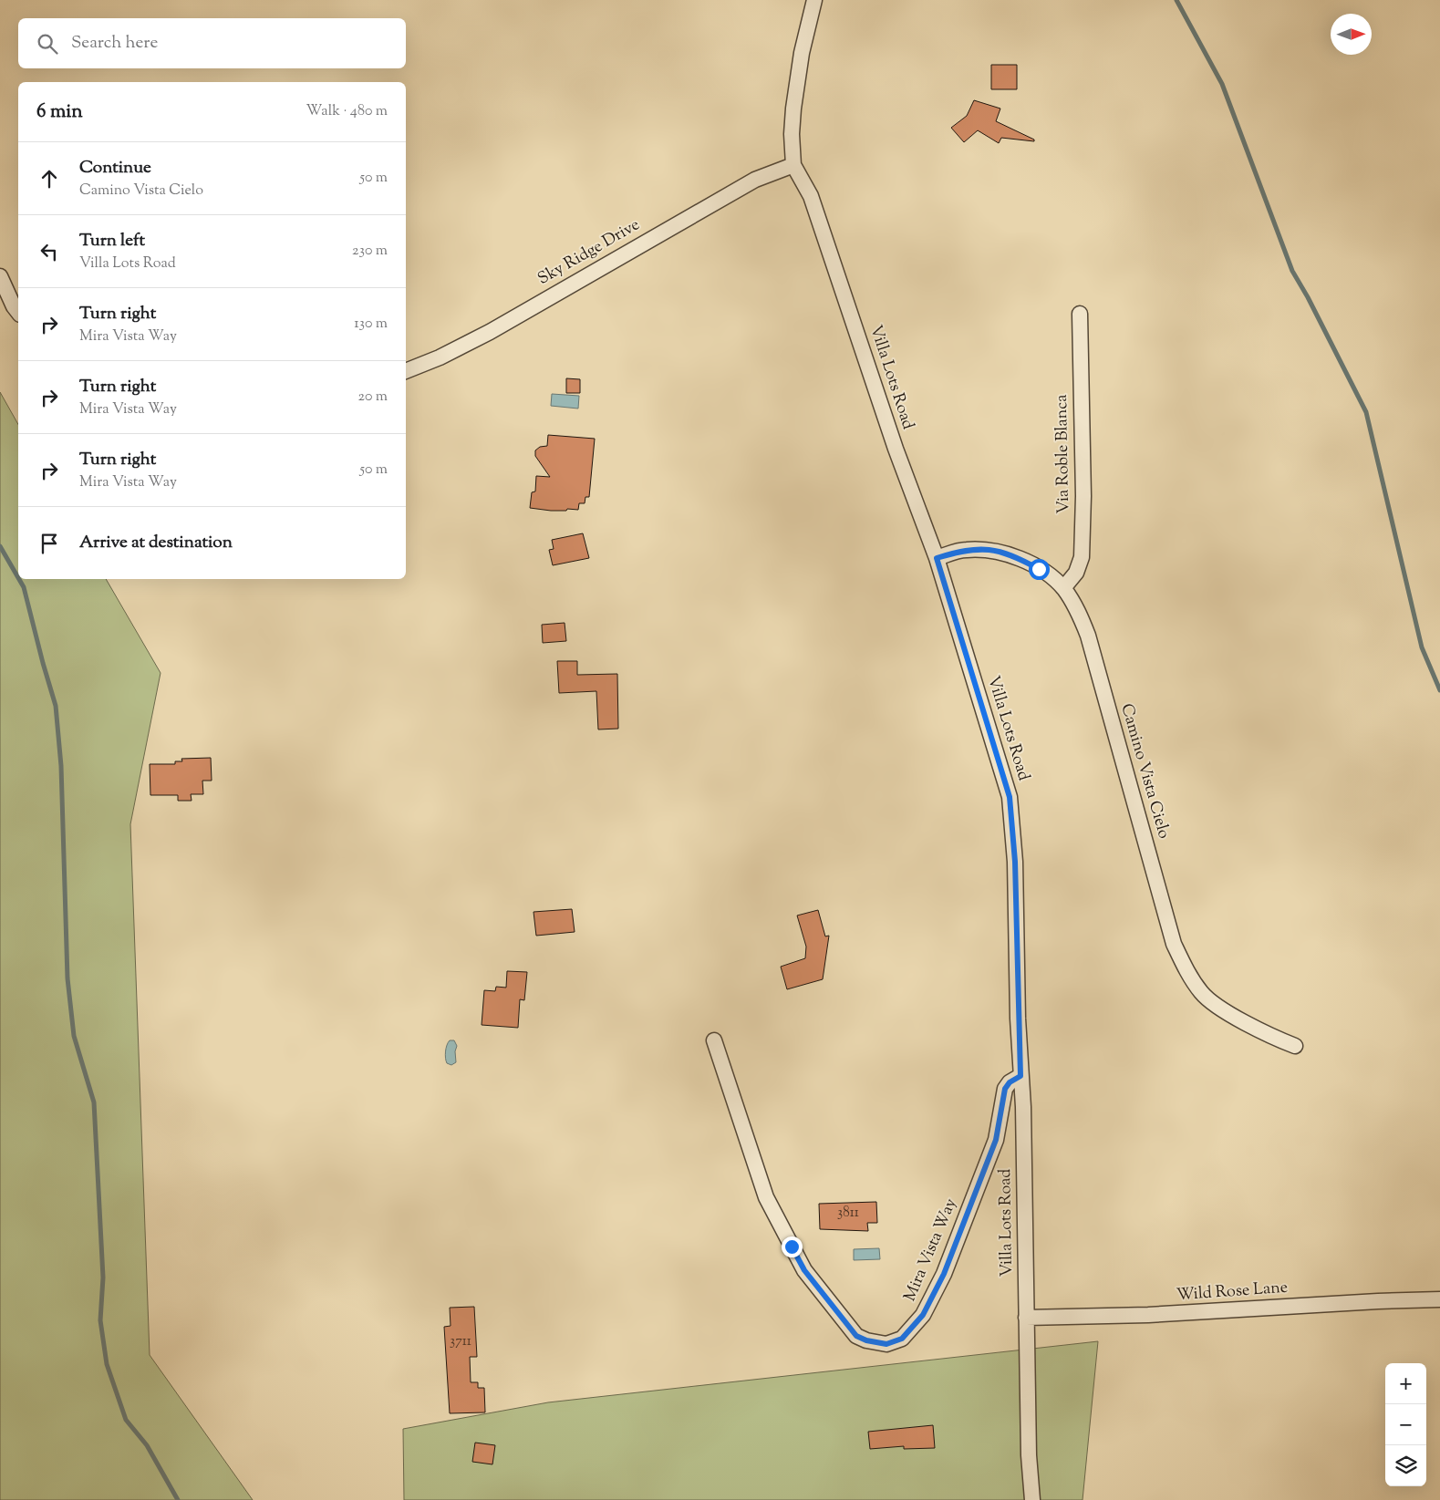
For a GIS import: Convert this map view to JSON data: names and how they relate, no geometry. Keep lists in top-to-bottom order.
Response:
{
  "streets": {
    "street": [
      "Sky Ridge Drive",
      "Villa Lots Road",
      "Via Roble Blanca",
      "Camino Vista Cielo",
      "Mira Vista Way",
      "Wild Rose Lane"
    ]
  },
  "crossings": [
    ["Sky Ridge Drive", "Villa Lots Road"],
    ["Villa Lots Road", "Camino Vista Cielo"],
    ["Villa Lots Road", "Mira Vista Way"],
    ["Villa Lots Road", "Wild Rose Lane"],
    ["Via Roble Blanca", "Camino Vista Cielo"]
  ],
  "house_numbers": ["3811", "3711"],
  "north": "right",
  "page": {
    "search": "Search here",
    "heading": ["6 min", "Walk · 480 m"],
    "list": [
      ["Continue", "Camino Vista Cielo", "50 m"],
      ["Turn left", "Villa Lots Road", "230 m"],
      ["Turn right", "Mira Vista Way", "130 m"],
      ["Turn right", "Mira Vista Way", "20 m"],
      ["Turn right", "Mira Vista Way", "50 m"],
      "Arrive at destination"
    ],
    "map_buttons": ["+", "−"]
  }
}
